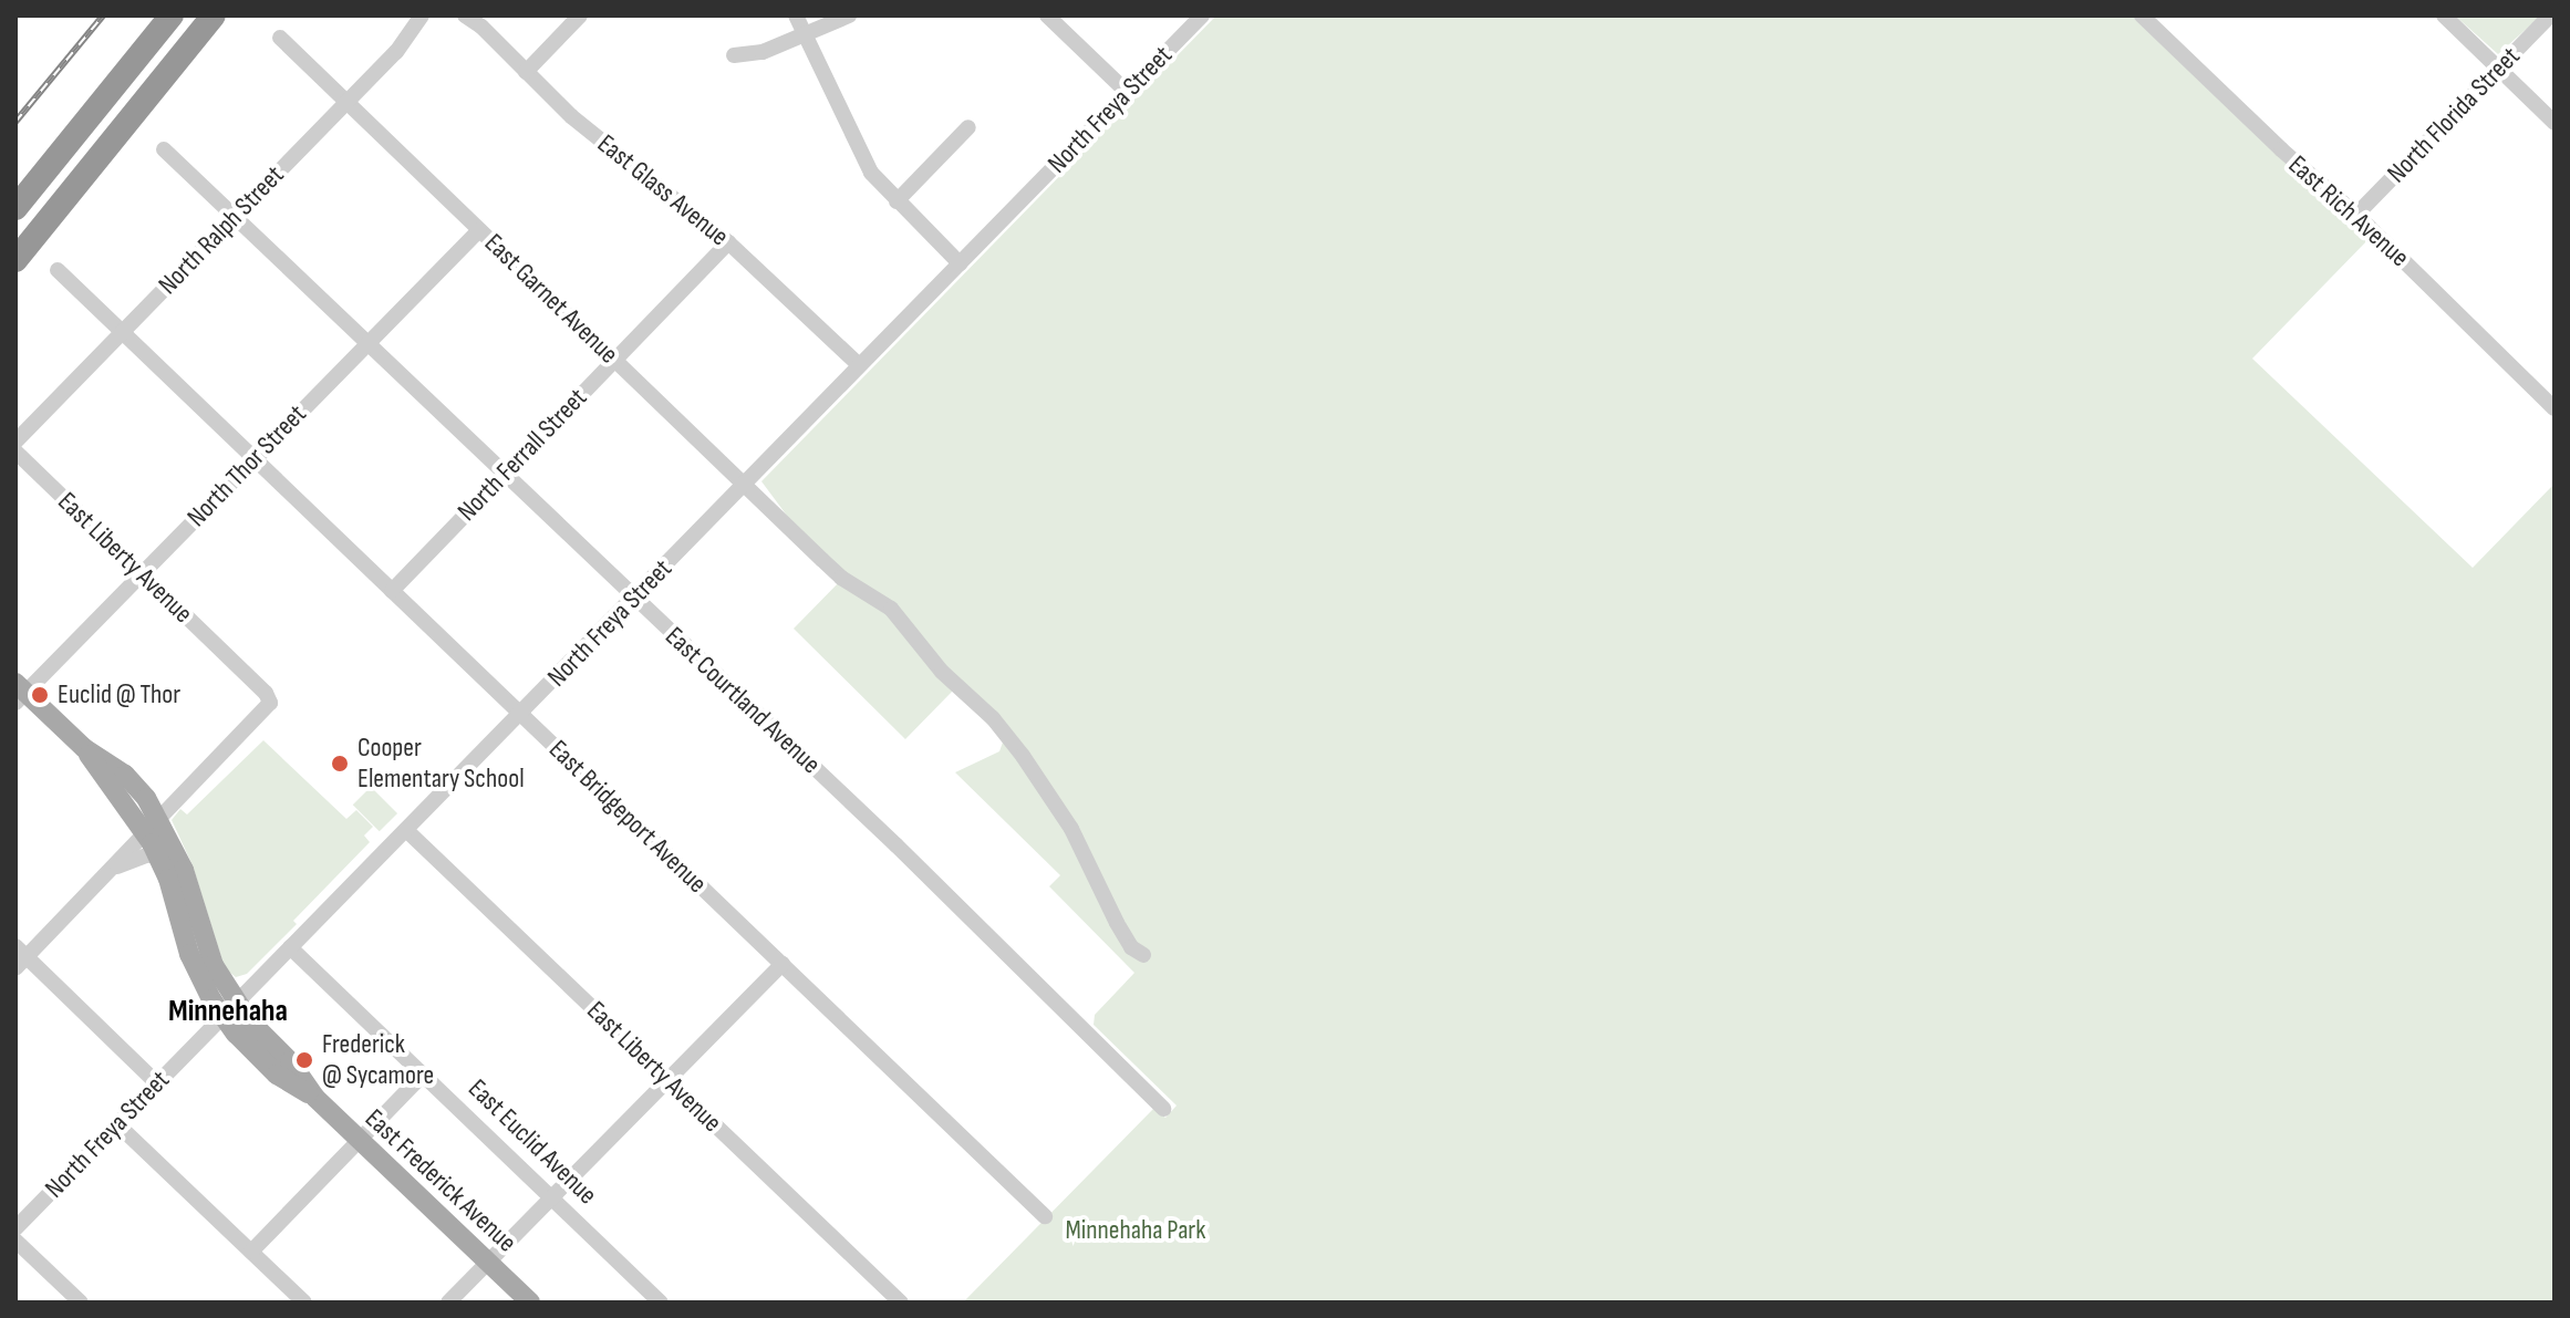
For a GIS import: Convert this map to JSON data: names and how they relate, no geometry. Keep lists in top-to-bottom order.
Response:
{
  "streets": {
    "main road": ["East Frederick Avenue"],
    "street": [
      "North Freya Street",
      "North Florida Street",
      "East Glass Avenue",
      "East Rich Avenue",
      "North Ralph Street",
      "East Garnet Avenue",
      "North Ferrall Street",
      "North Thor Street",
      "East Liberty Avenue",
      "East Courtland Avenue",
      "East Bridgeport Avenue",
      "East Euclid Avenue"
    ]
  },
  "crossings": [
    ["North Freya Street", "East Glass Avenue"],
    ["North Freya Street", "East Garnet Avenue"],
    ["North Freya Street", "East Liberty Avenue"],
    ["North Freya Street", "East Courtland Avenue"],
    ["North Freya Street", "East Bridgeport Avenue"],
    ["North Freya Street", "East Euclid Avenue"],
    ["North Freya Street", "East Frederick Avenue"],
    ["North Florida Street", "East Rich Avenue"],
    ["East Glass Avenue", "North Ferrall Street"],
    ["North Ralph Street", "East Garnet Avenue"],
    ["North Ralph Street", "East Courtland Avenue"],
    ["North Ralph Street", "East Bridgeport Avenue"],
    ["East Garnet Avenue", "North Ferrall Street"],
    ["East Garnet Avenue", "North Thor Street"],
    ["North Ferrall Street", "East Courtland Avenue"],
    ["North Ferrall Street", "East Bridgeport Avenue"],
    ["North Thor Street", "East Liberty Avenue"],
    ["North Thor Street", "East Courtland Avenue"],
    ["North Thor Street", "East Bridgeport Avenue"]
  ],
  "districts": ["Minnehaha"],
  "parks": ["Minnehaha Park"],
  "places": ["Euclid @ Thor", "Cooper Elementary School", "Frederick @ Sycamore"]
}
